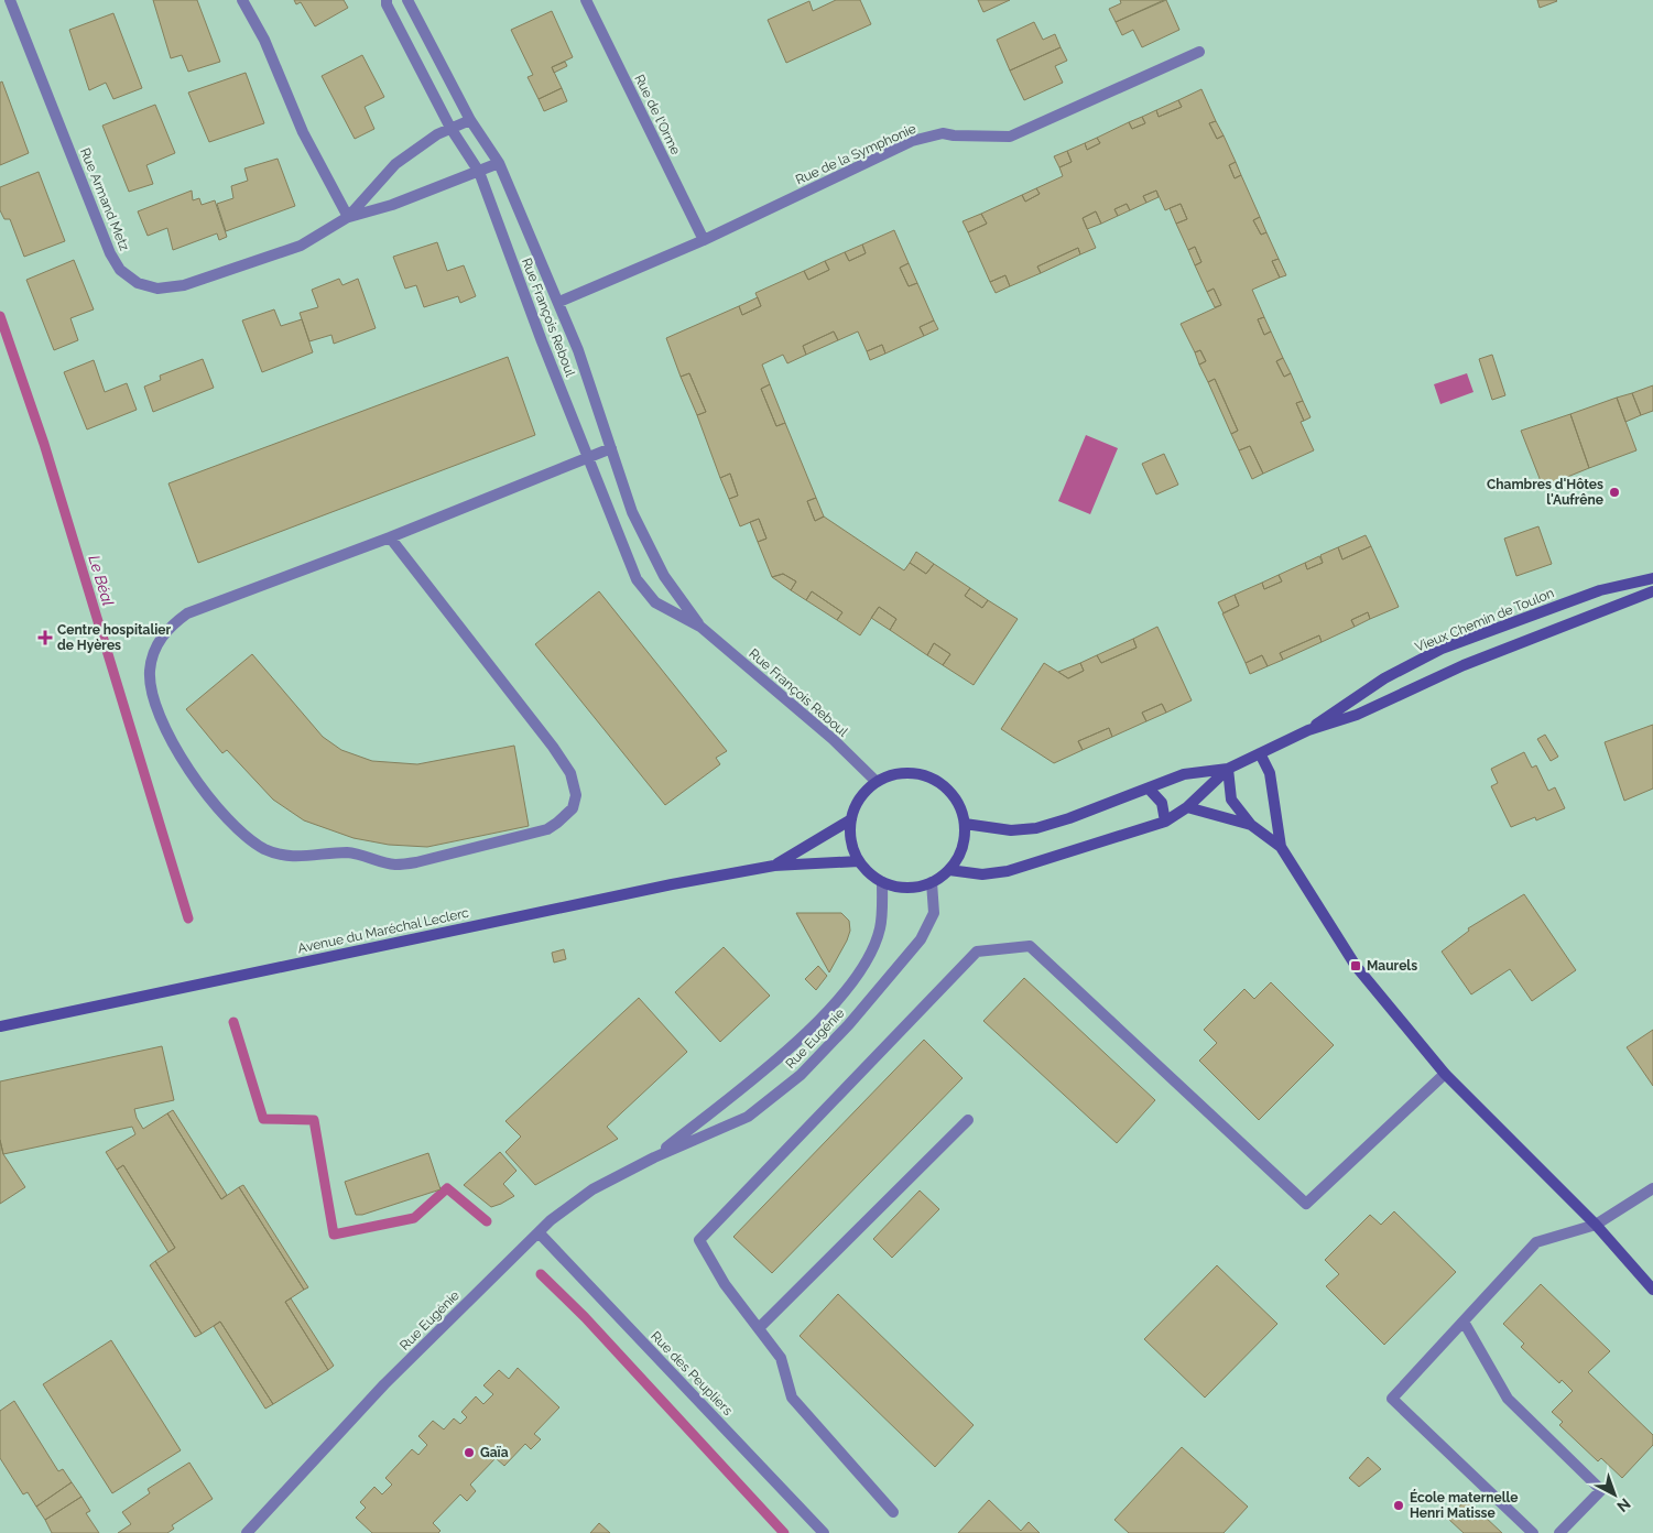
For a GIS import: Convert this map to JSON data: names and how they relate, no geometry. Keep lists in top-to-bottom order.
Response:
{
  "streets": {
    "street": [
      "Rue de l'Orme",
      "Rue de la Symphonie",
      "Rue Armand Metz",
      "Rue François Reboul",
      "Vieux Chemin de Toulon",
      "Avenue du Maréchal Leclerc",
      "Rue Eugénie",
      "Rue des Peupliers"
    ]
  },
  "crossings": [
    ["Rue de l'Orme", "Rue de la Symphonie"],
    ["Rue de la Symphonie", "Rue François Reboul"],
    ["Rue Armand Metz", "Rue François Reboul"],
    ["Rue François Reboul", "Avenue du Maréchal Leclerc"],
    ["Rue François Reboul", "Rue Eugénie"],
    ["Avenue du Maréchal Leclerc", "Rue Eugénie"],
    ["Rue Eugénie", "Rue des Peupliers"]
  ],
  "water": ["Le Béal"],
  "places": {
    "other": ["Chambres d'Hôtes l'Aufrêne", "Gaïa", "École maternelle Henri Matisse"],
    "health": ["Centre hospitalier de Hyères"],
    "transit": ["Maurels"]
  },
  "north": "bottom right"
}
